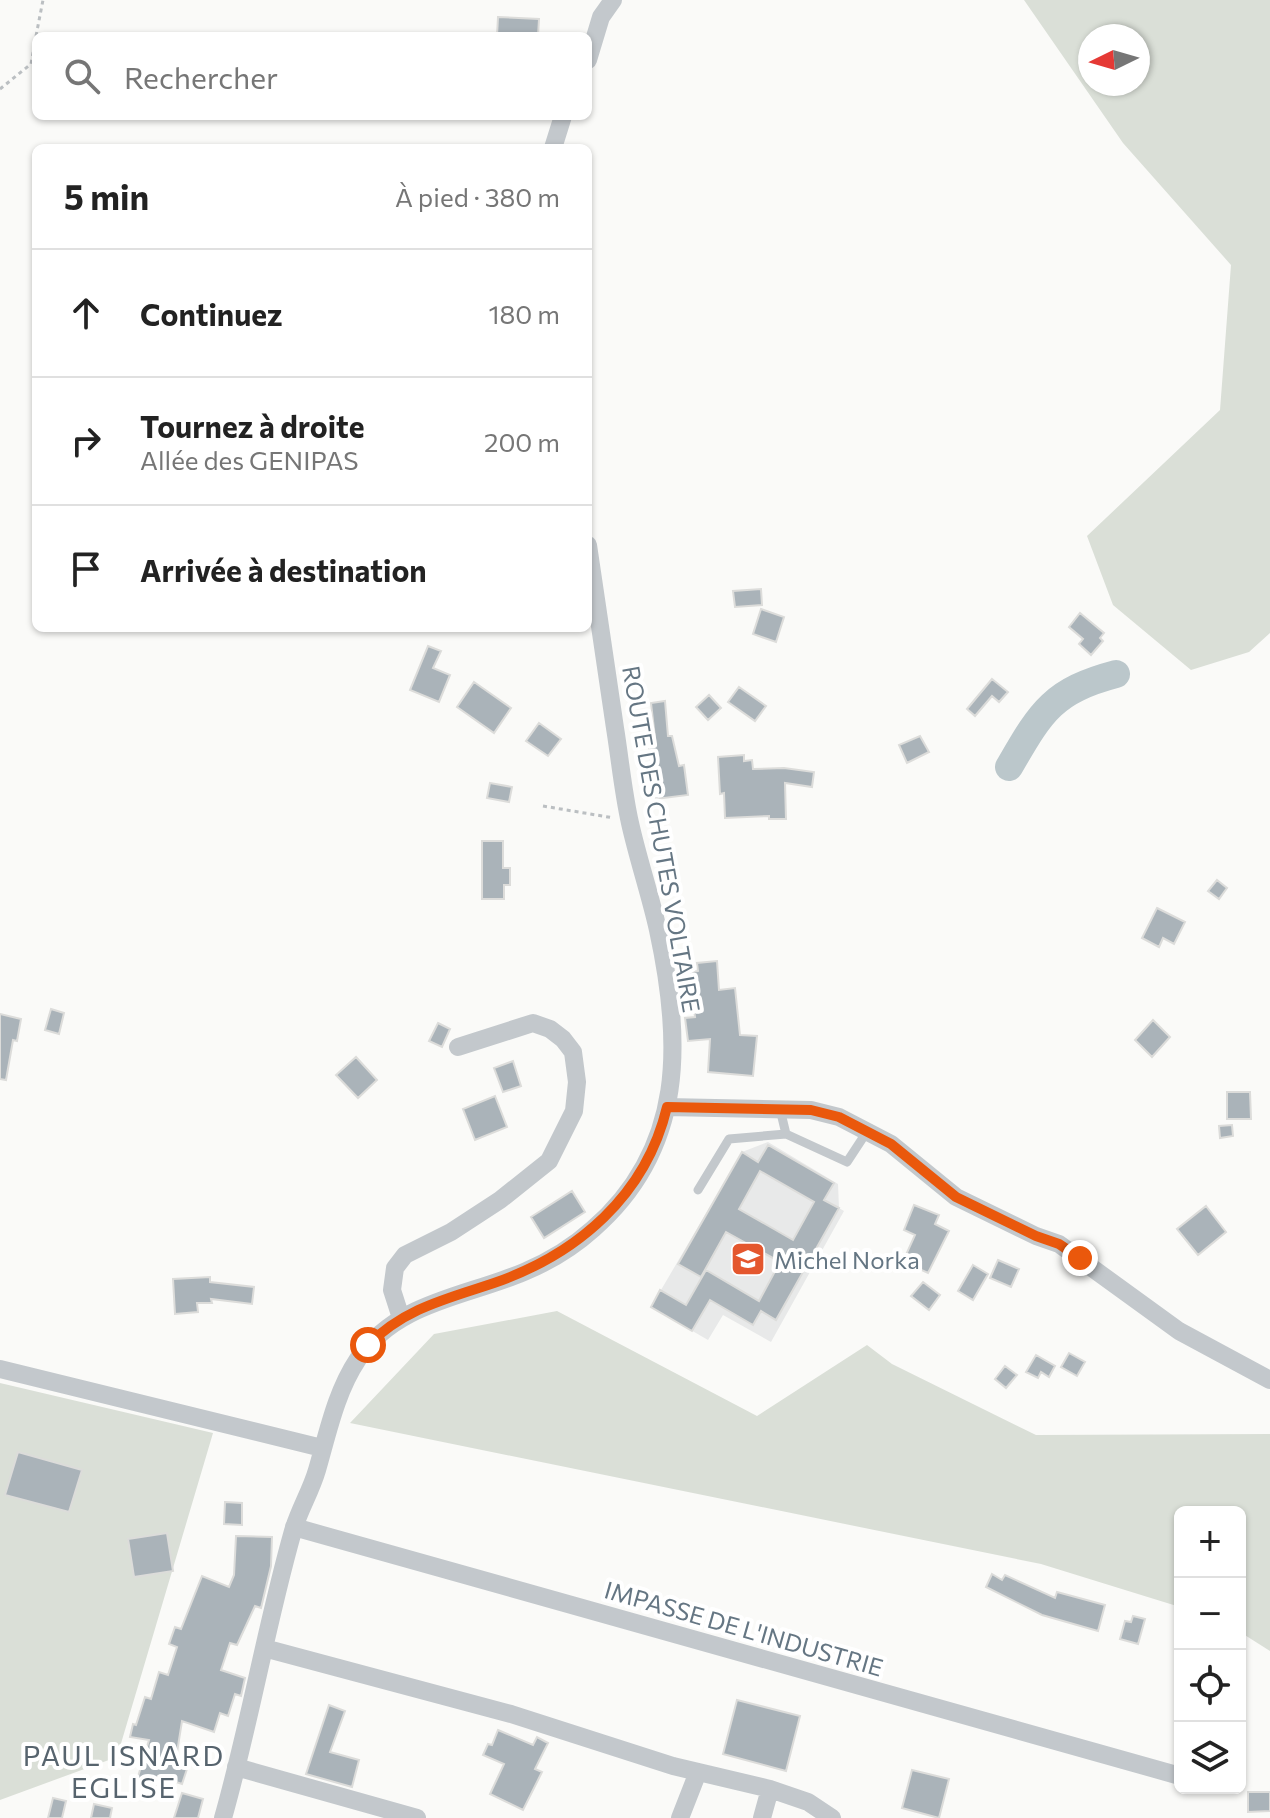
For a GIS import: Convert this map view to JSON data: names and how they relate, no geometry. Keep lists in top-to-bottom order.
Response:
{
  "streets": {
    "street": ["ROUTE DES CHUTES VOLTAIRE", "IMPASSE DE L'INDUSTRIE"]
  },
  "crossings": [
    ["ROUTE DES CHUTES VOLTAIRE", "IMPASSE DE L'INDUSTRIE"]
  ],
  "districts": ["PAUL ISNARD EGLISE"],
  "places": {
    "school or university": ["Michel Norka"]
  },
  "north": "left",
  "page": {
    "search": "Rechercher",
    "heading": ["5 min", "À pied · 380 m"],
    "list": [
      ["Continuez", "180 m"],
      ["Tournez à droite", "Allée des GENIPAS", "200 m"],
      "Arrivée à destination"
    ],
    "map_buttons": ["+", "−"]
  }
}
